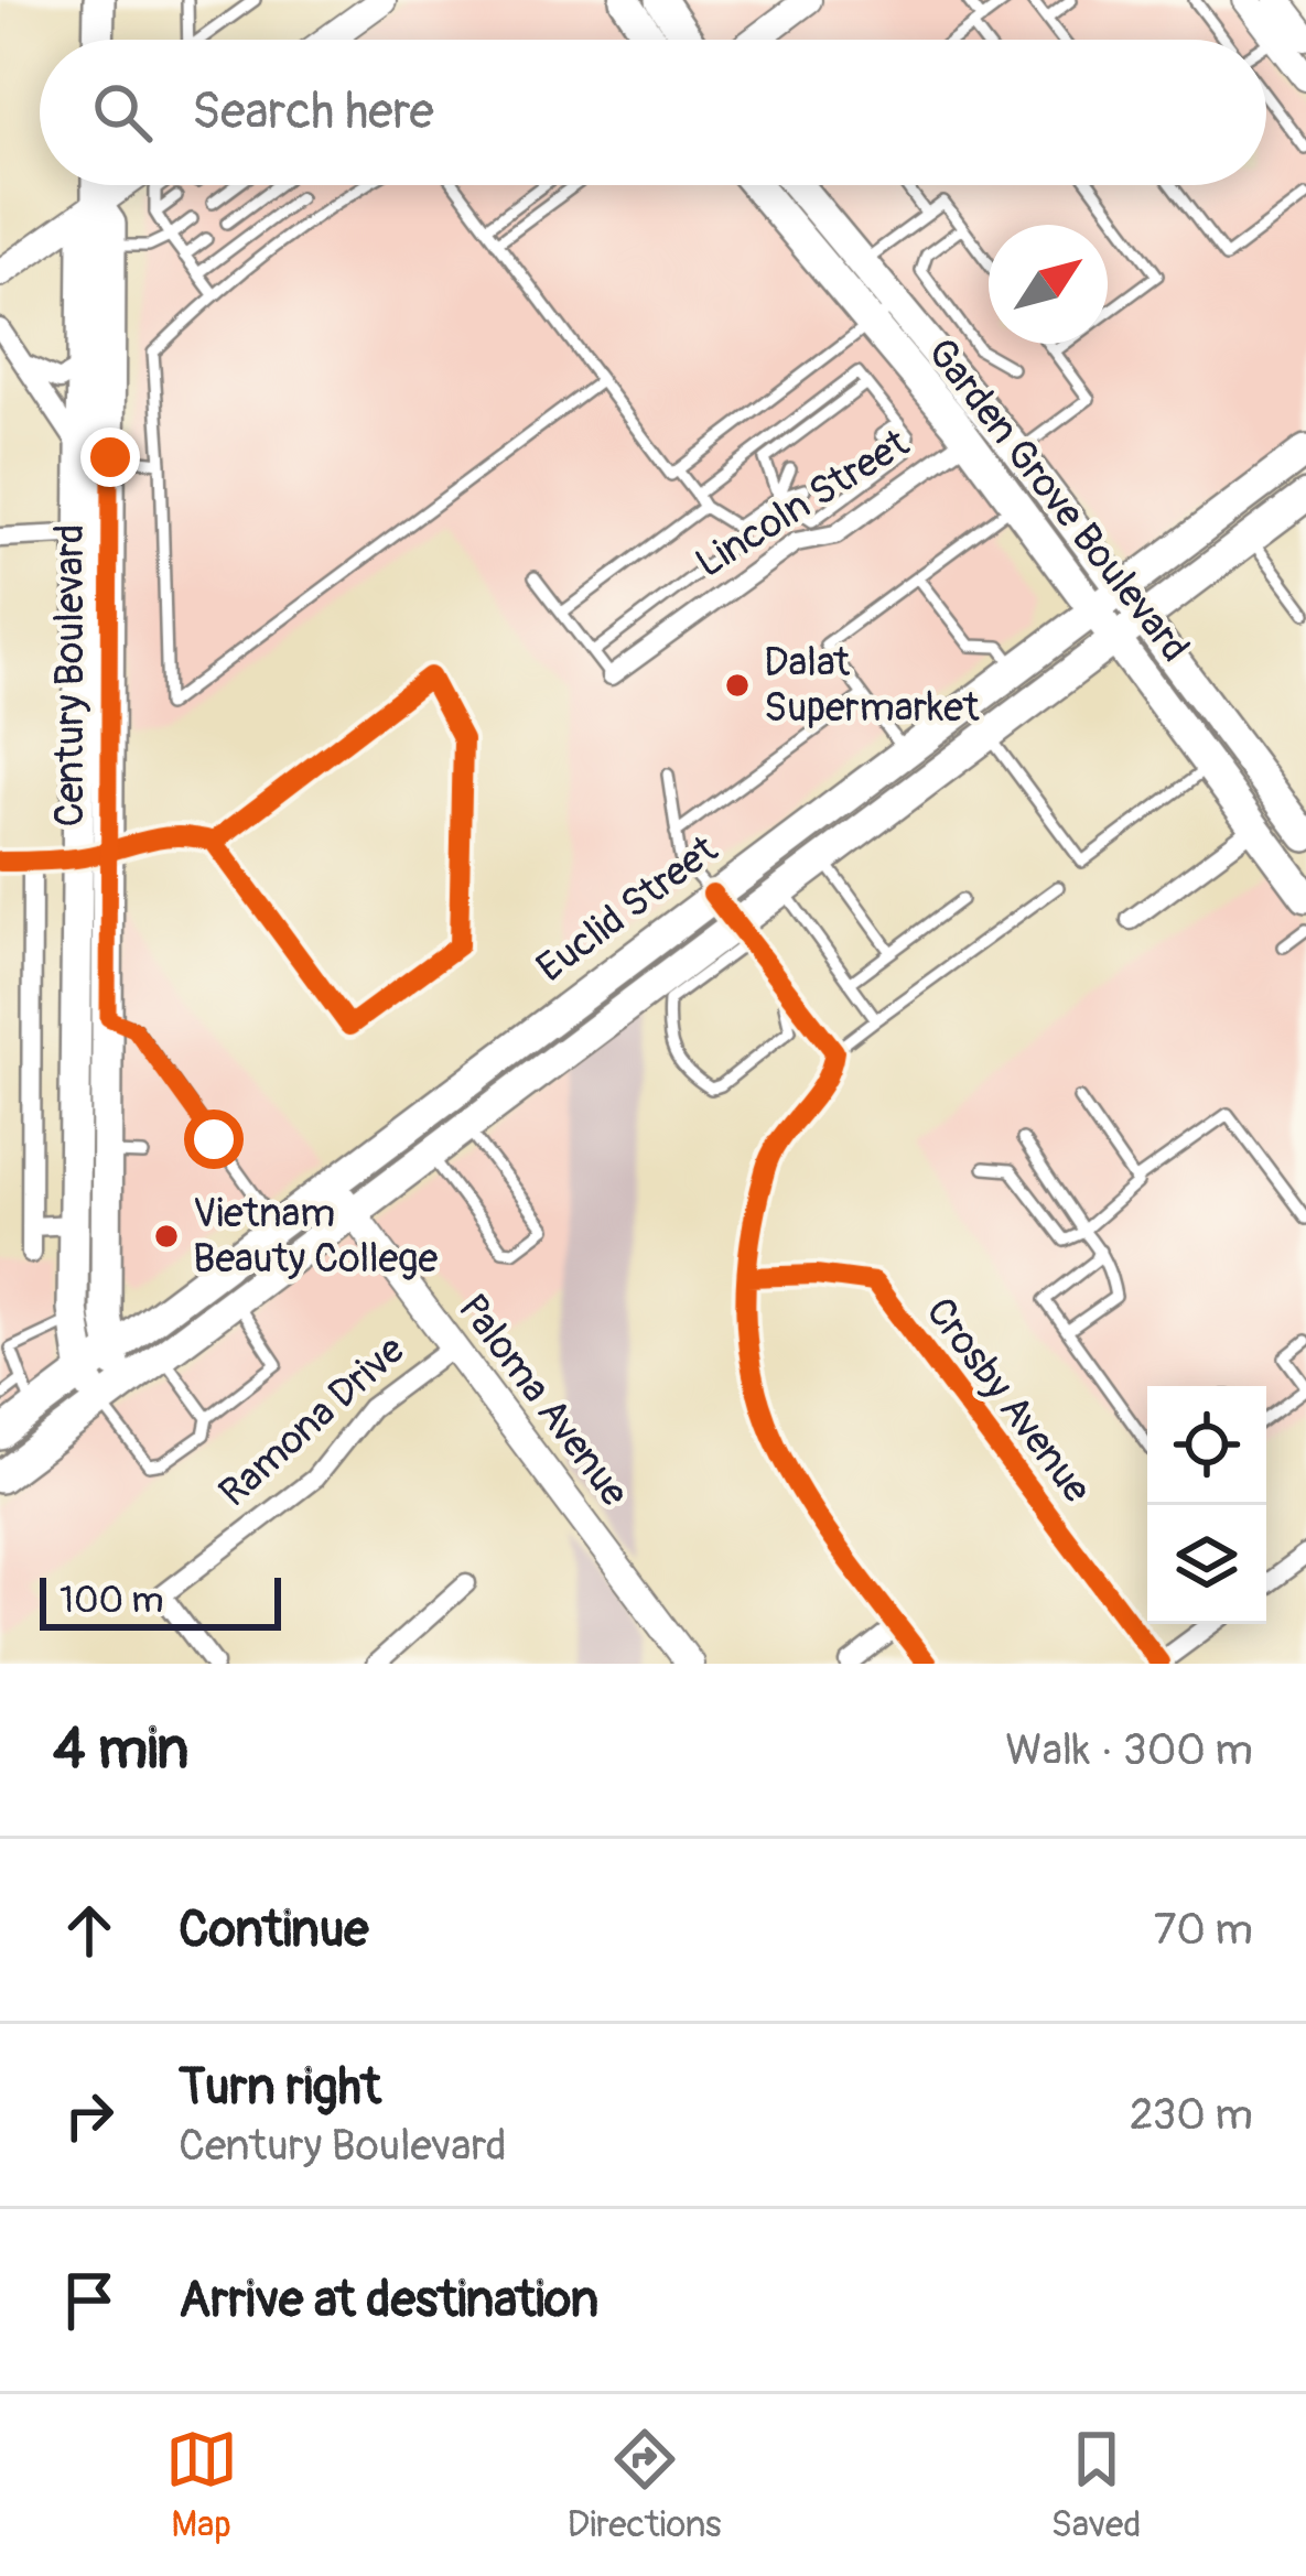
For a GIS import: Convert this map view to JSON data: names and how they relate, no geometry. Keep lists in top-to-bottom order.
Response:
{
  "streets": {
    "main road": ["Garden Grove Boulevard", "Century Boulevard", "Euclid Street"],
    "street": [
      "Lincoln Street",
      "Paloma Avenue",
      "Crosby Avenue",
      "Ramona Drive"
    ]
  },
  "crossings": [
    ["Garden Grove Boulevard", "Lincoln Street"],
    ["Garden Grove Boulevard", "Euclid Street"],
    ["Century Boulevard", "Euclid Street"],
    ["Euclid Street", "Paloma Avenue"],
    ["Paloma Avenue", "Ramona Drive"]
  ],
  "places": ["Dalat Supermarket", "Vietnam Beauty College"],
  "scale_bar": "100 m",
  "north": "top right",
  "page": {
    "search": "Search here",
    "scale": "100 m",
    "heading": ["4 min", "Walk · 300 m"],
    "list": [
      ["Continue", "70 m"],
      ["Turn right", "Century Boulevard", "230 m"],
      "Arrive at destination"
    ],
    "nav": ["Map", "Directions", "Saved"]
  }
}
